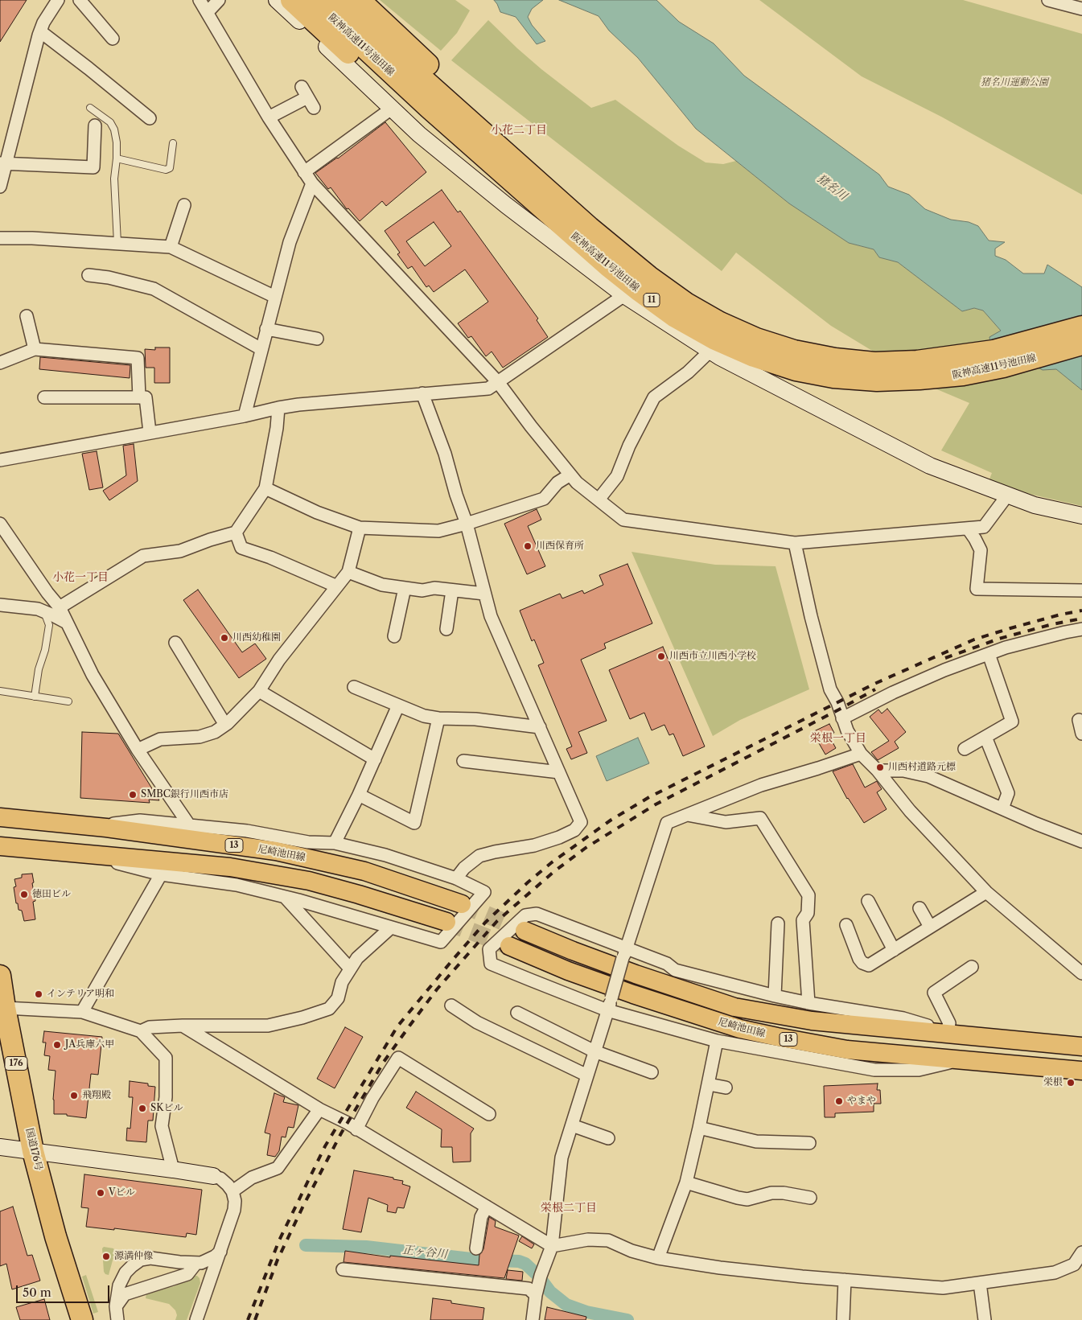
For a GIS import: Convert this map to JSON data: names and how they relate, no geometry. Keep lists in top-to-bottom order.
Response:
{
  "streets": {
    "highway": [
      "阪神高速11号池田線",
      "11",
      "176",
      "国道176号"
    ],
    "main road": ["13", "尼崎池田線"]
  },
  "districts": [
    "小花二丁目",
    "小花一丁目",
    "栄根一丁目",
    "栄根二丁目"
  ],
  "water": ["猪名川", "正ヶ谷川"],
  "parks": ["猪名川運動公園"],
  "places": [
    "川西保育所",
    "川西幼稚園",
    "川西市立川西小学校",
    "川西村道路元標",
    "SMBC銀行川西市店",
    "徳田ビル",
    "インテリア明和",
    "JA兵庫六甲",
    "栄根",
    "飛翔殿",
    "やまや",
    "SKビル",
    "Vビル",
    "源満仲像"
  ],
  "scale_bar": "50 m"
}
